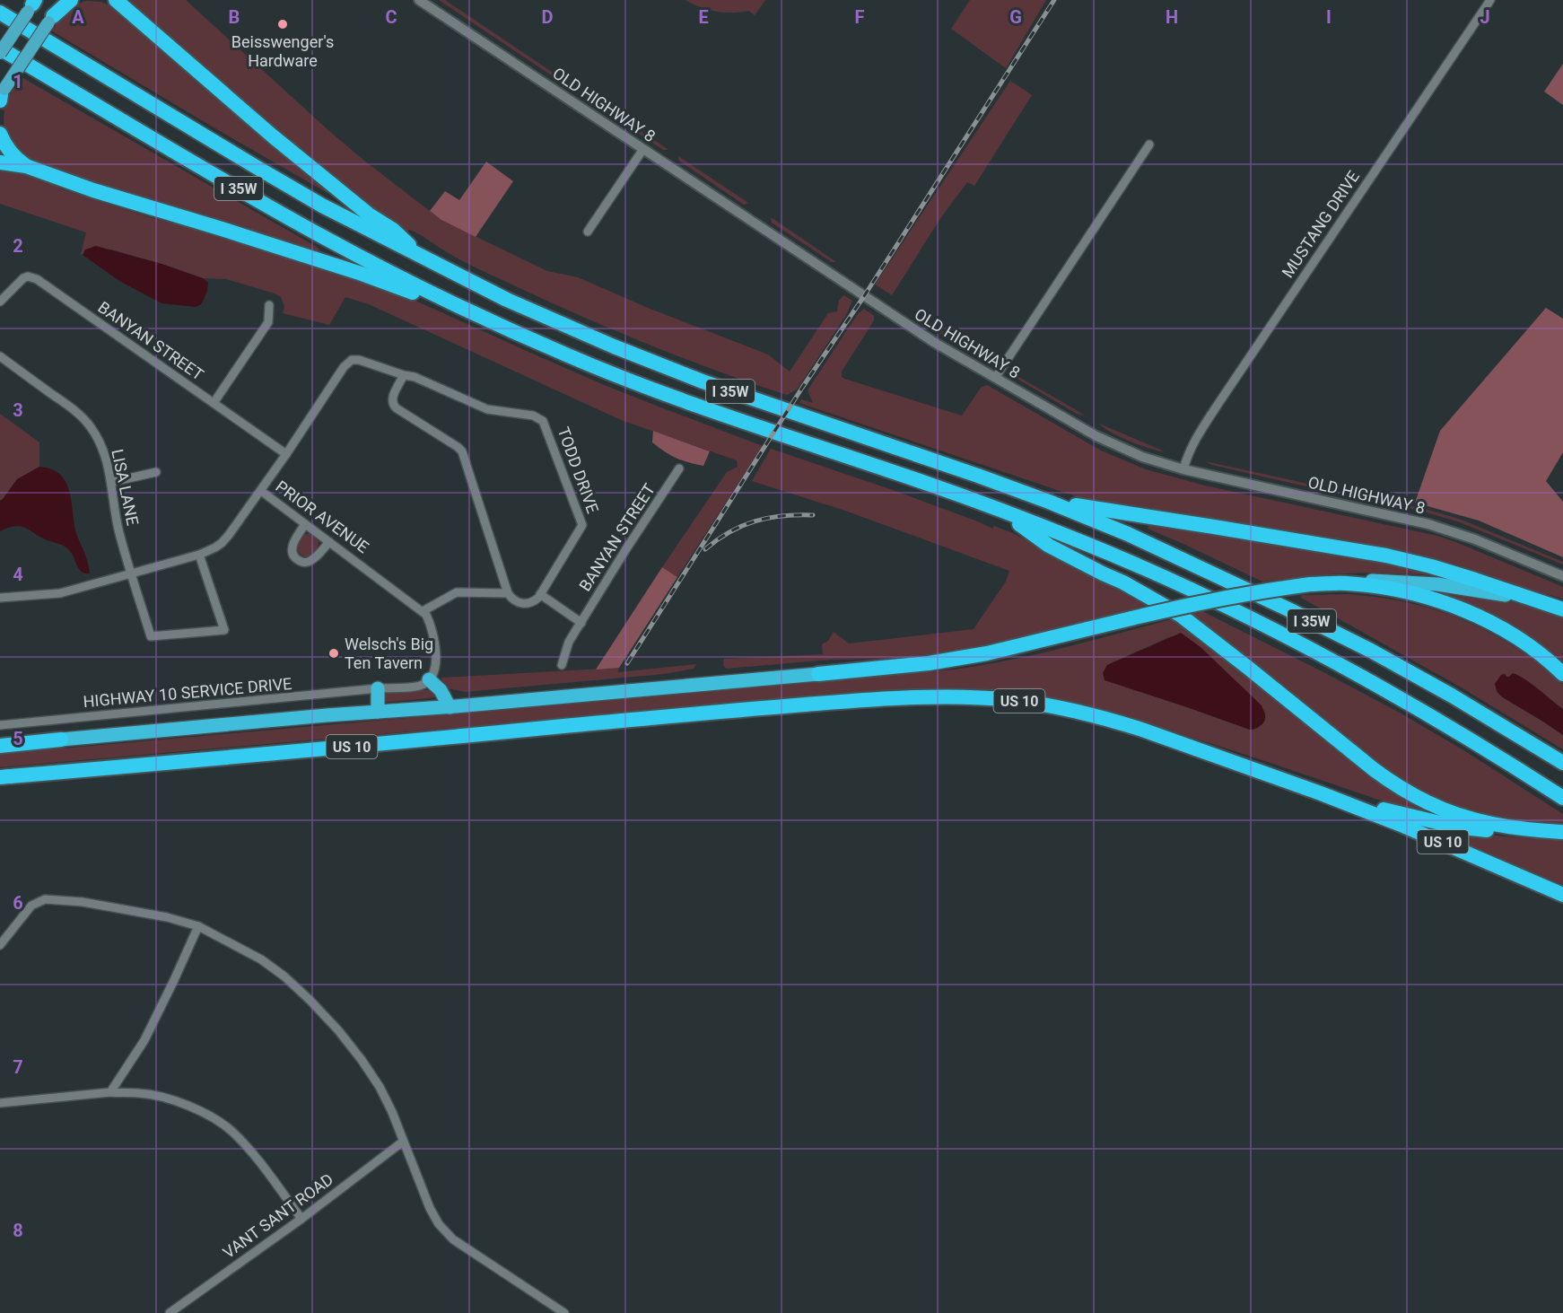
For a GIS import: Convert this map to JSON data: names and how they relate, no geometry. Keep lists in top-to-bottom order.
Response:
{
  "streets": {
    "highway": ["I 35W", "US 10"],
    "street": [
      "OLD HIGHWAY 8",
      "MUSTANG DRIVE",
      "BANYAN STREET",
      "TODD DRIVE",
      "LISA LANE",
      "PRIOR AVENUE",
      "HIGHWAY 10 SERVICE DRIVE",
      "VANT SANT ROAD"
    ]
  },
  "crossings": [
    ["OLD HIGHWAY 8", "MUSTANG DRIVE"],
    ["BANYAN STREET", "TODD DRIVE"],
    ["TODD DRIVE", "PRIOR AVENUE"],
    ["LISA LANE", "PRIOR AVENUE"]
  ],
  "places": ["Beisswenger's Hardware", "Welsch's Big Ten Tavern"],
  "grid": {
    "columns": [
      "A",
      "B",
      "C",
      "D",
      "E",
      "F",
      "G",
      "H",
      "I",
      "J"
    ],
    "rows": [
      "1",
      "2",
      "3",
      "4",
      "5",
      "6",
      "7",
      "8"
    ]
  }
}
